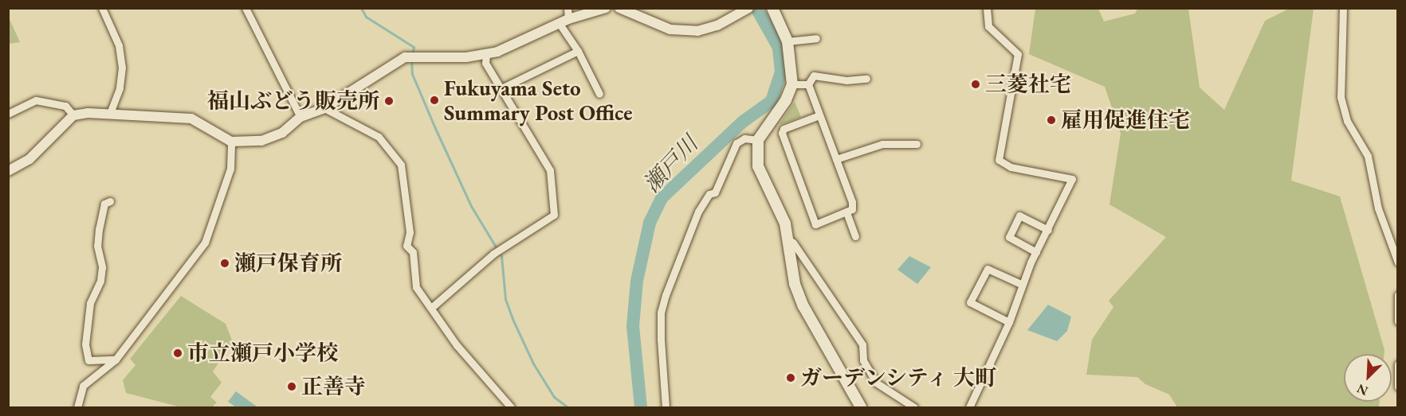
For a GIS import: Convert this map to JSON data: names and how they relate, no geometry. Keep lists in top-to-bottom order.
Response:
{
  "water": ["瀬戸川"],
  "places": [
    "三菱社宅",
    "Fukuyama Seto Summary Post Office",
    "福山ぶどう販売所",
    "雇用促進住宅",
    "瀬戸保育所",
    "市立瀬戸小学校",
    "ガーデンシティ 大町",
    "正善寺"
  ],
  "north": "bottom left"
}
